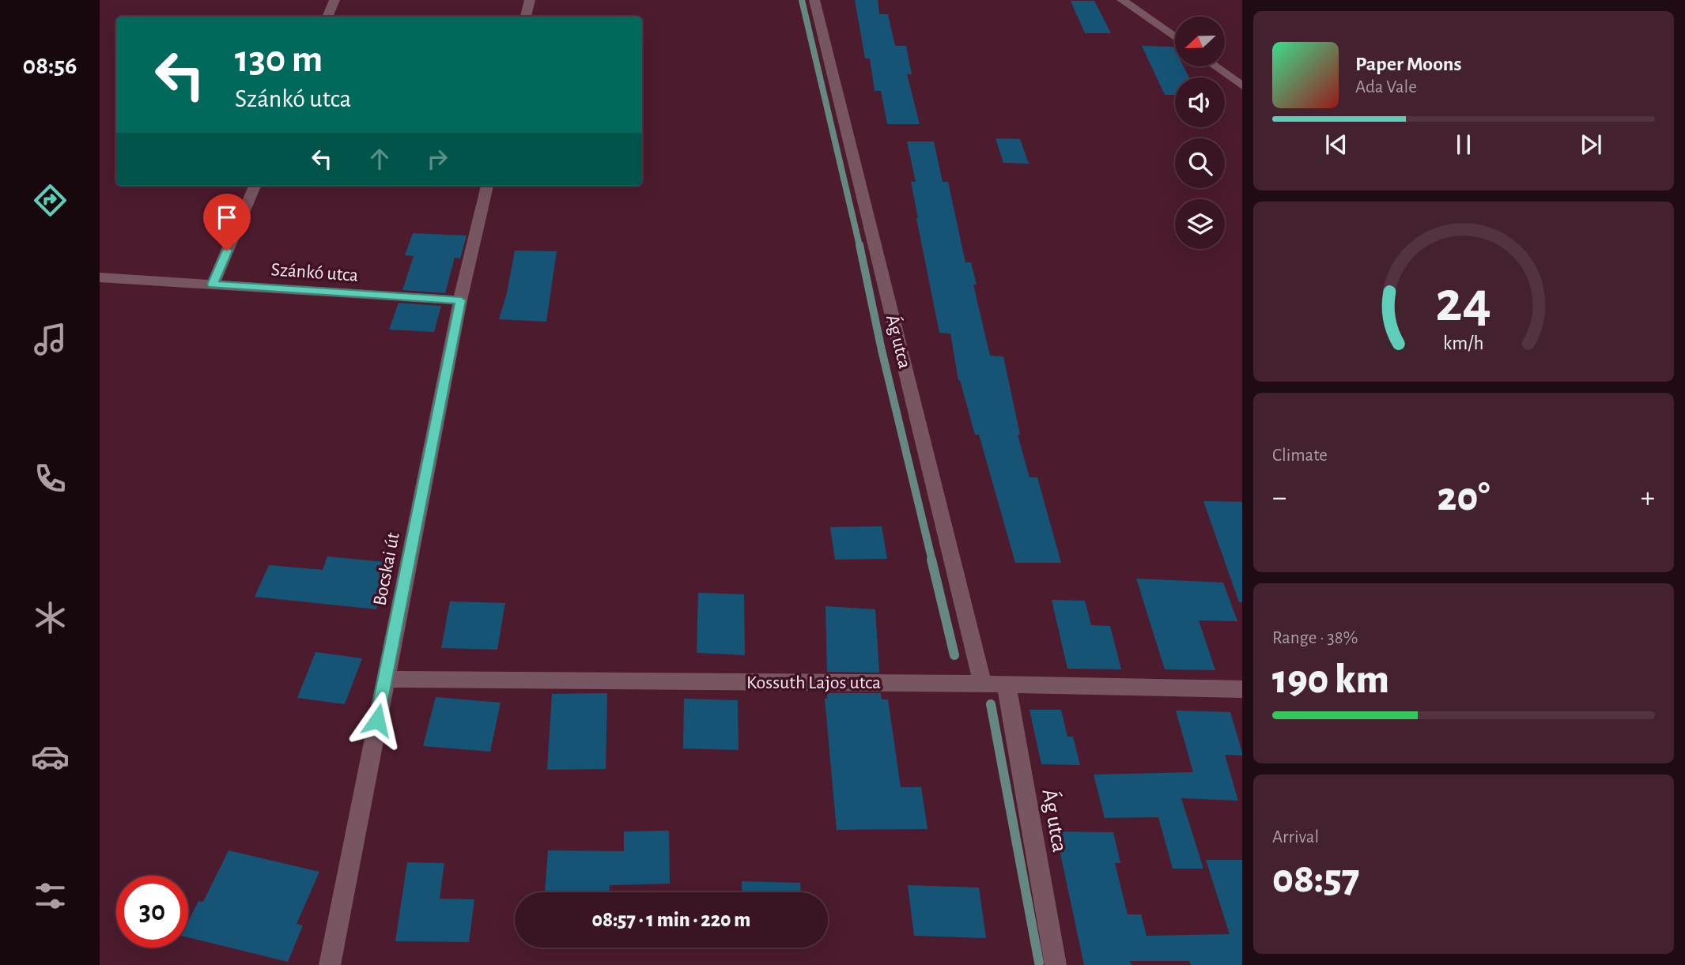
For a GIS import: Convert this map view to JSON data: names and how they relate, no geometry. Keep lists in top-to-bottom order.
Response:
{
  "streets": {
    "street": [
      "Szánkó utca",
      "Ág utca",
      "Bocskai út",
      "Kossuth Lajos utca"
    ]
  },
  "crossings": [
    ["Szánkó utca", "Bocskai út"],
    ["Ág utca", "Kossuth Lajos utca"],
    ["Bocskai út", "Kossuth Lajos utca"]
  ],
  "north": "left",
  "page": {
    "tabs": "08:56",
    "turn": ["130 m", "Szánkó utca"],
    "song": ["Paper Moons", "Ada Vale"],
    "tile": [
      "Climate",
      ["Range · 38%", "190 km"],
      ["Arrival", "08:57"]
    ],
    "heat": ["−", "20°", "+"],
    "limit": "30",
    "trip": "08:57 · 1 min · 220 m",
    "gauge": ["24", "km/h"]
  }
}
